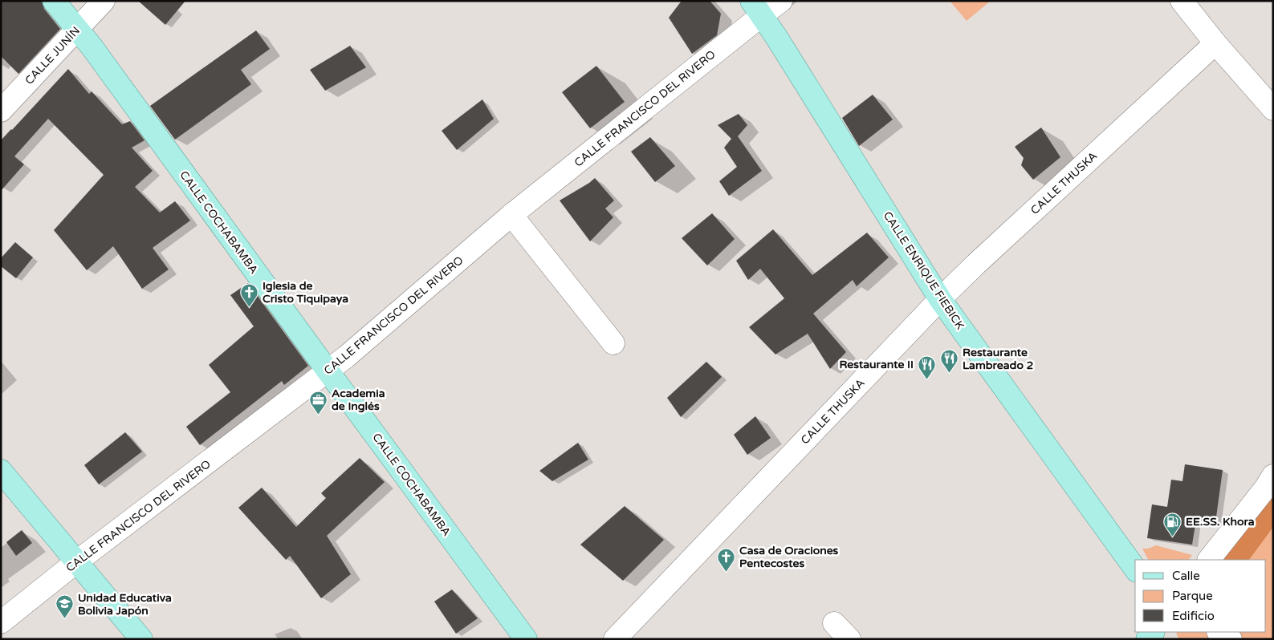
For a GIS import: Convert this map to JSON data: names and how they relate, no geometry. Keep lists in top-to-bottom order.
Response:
{
  "streets": {
    "main road": ["CALLE COCHABAMBA", "CALLE ENRIQUE FIEBICK"],
    "street": ["CALLE JUNÍN", "CALLE FRANCISCO DEL RIVERO", "CALLE THUSKA"]
  },
  "crossings": [
    ["CALLE JUNÍN", "CALLE COCHABAMBA"],
    ["CALLE FRANCISCO DEL RIVERO", "CALLE COCHABAMBA"],
    ["CALLE FRANCISCO DEL RIVERO", "CALLE ENRIQUE FIEBICK"],
    ["CALLE THUSKA", "CALLE ENRIQUE FIEBICK"]
  ],
  "places": {
    "church": ["Iglesia de Cristo Tiquipaya", "Casa de Oraciones Pentecostes"],
    "restaurant": ["Restaurante Lambreado 2", "Restaurante II"],
    "office": ["Academia de Inglés"],
    "fuel station": ["EE.SS. Khora"],
    "school or university": ["Unidad Educativa Bolivia Japón"]
  },
  "legend": ["Calle", "Parque", "Edificio"]
}
